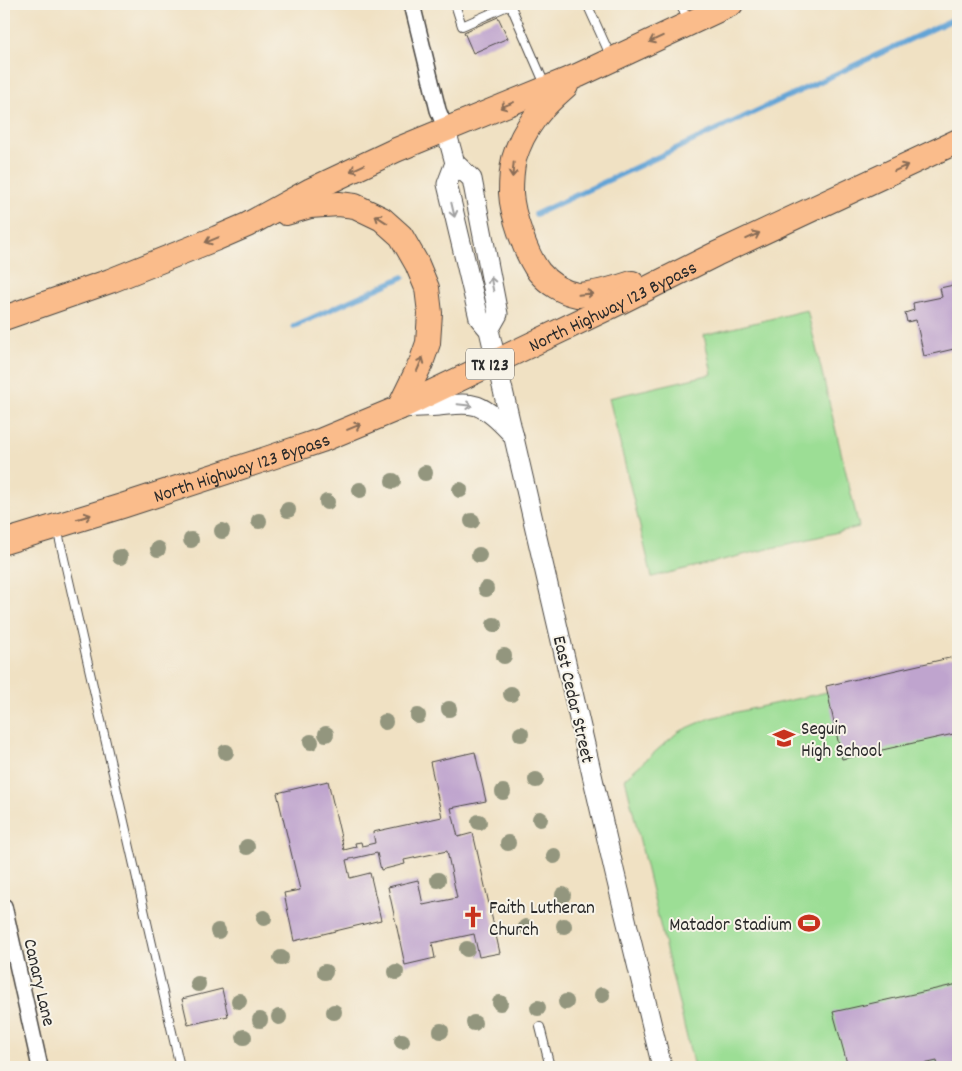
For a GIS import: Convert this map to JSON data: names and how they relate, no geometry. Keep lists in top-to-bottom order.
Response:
{
  "streets": {
    "main road": ["North Highway 123 Bypass", "TX 123"],
    "street": ["East Cedar Street", "Canary Lane"]
  },
  "crossings": [
    ["North Highway 123 Bypass", "East Cedar Street"]
  ],
  "one_way": ["North Highway 123 Bypass"],
  "places": {
    "school or university": ["Seguin High School"],
    "church": ["Faith Lutheran Church"],
    "sports": ["Matador Stadium"]
  }
}
